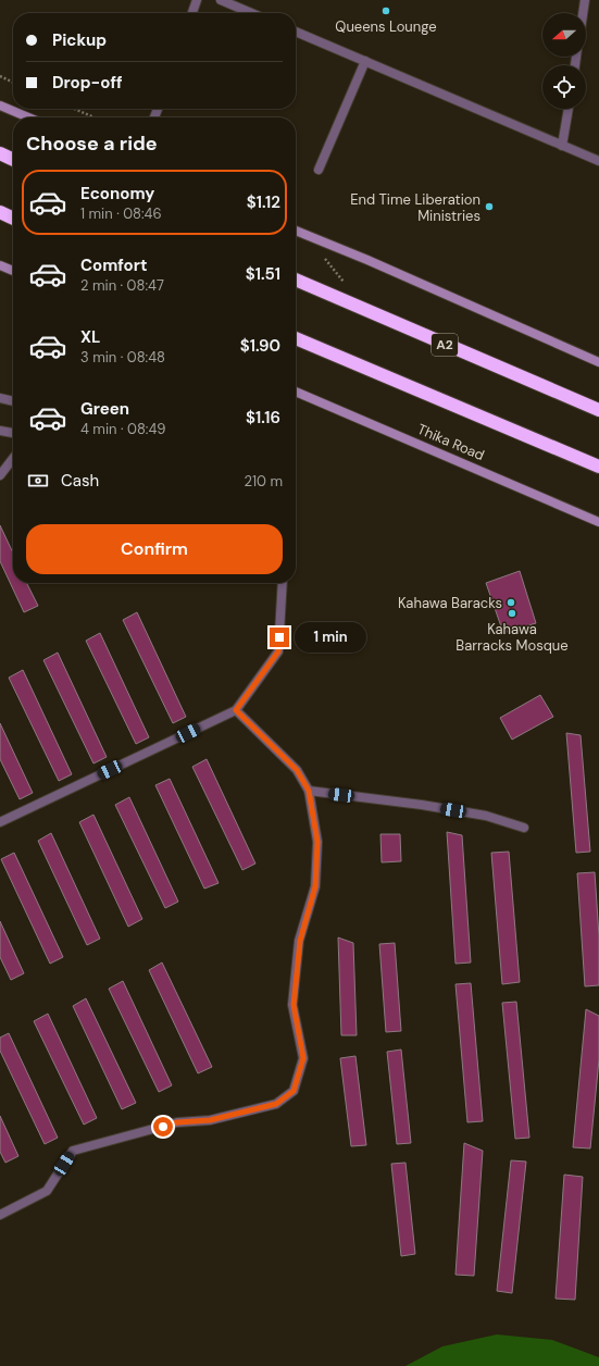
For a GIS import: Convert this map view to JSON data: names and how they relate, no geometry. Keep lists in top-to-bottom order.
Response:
{
  "streets": {
    "highway": ["A2"],
    "main road": ["Thika Road"]
  },
  "places": [
    "Queens Lounge",
    "End Time Liberation Ministries",
    "Kahawa Baracks",
    "Kahawa Barracks Mosque"
  ],
  "north": "left",
  "page": {
    "banner": ["Pickup", "Drop-off"],
    "heading": "Choose a ride",
    "list": [
      {
        "name": "Economy",
        "note": "1 min · 08:46",
        "value": "$1.12"
      },
      {
        "name": "Comfort",
        "note": "2 min · 08:47",
        "value": "$1.51"
      },
      {
        "name": "XL",
        "note": "3 min · 08:48",
        "value": "$1.90"
      },
      {
        "name": "Green",
        "note": "4 min · 08:49",
        "value": "$1.16"
      }
    ],
    "pay": ["Cash", "210 m"],
    "buttons": "Confirm",
    "bubble": "1 min"
  }
}
